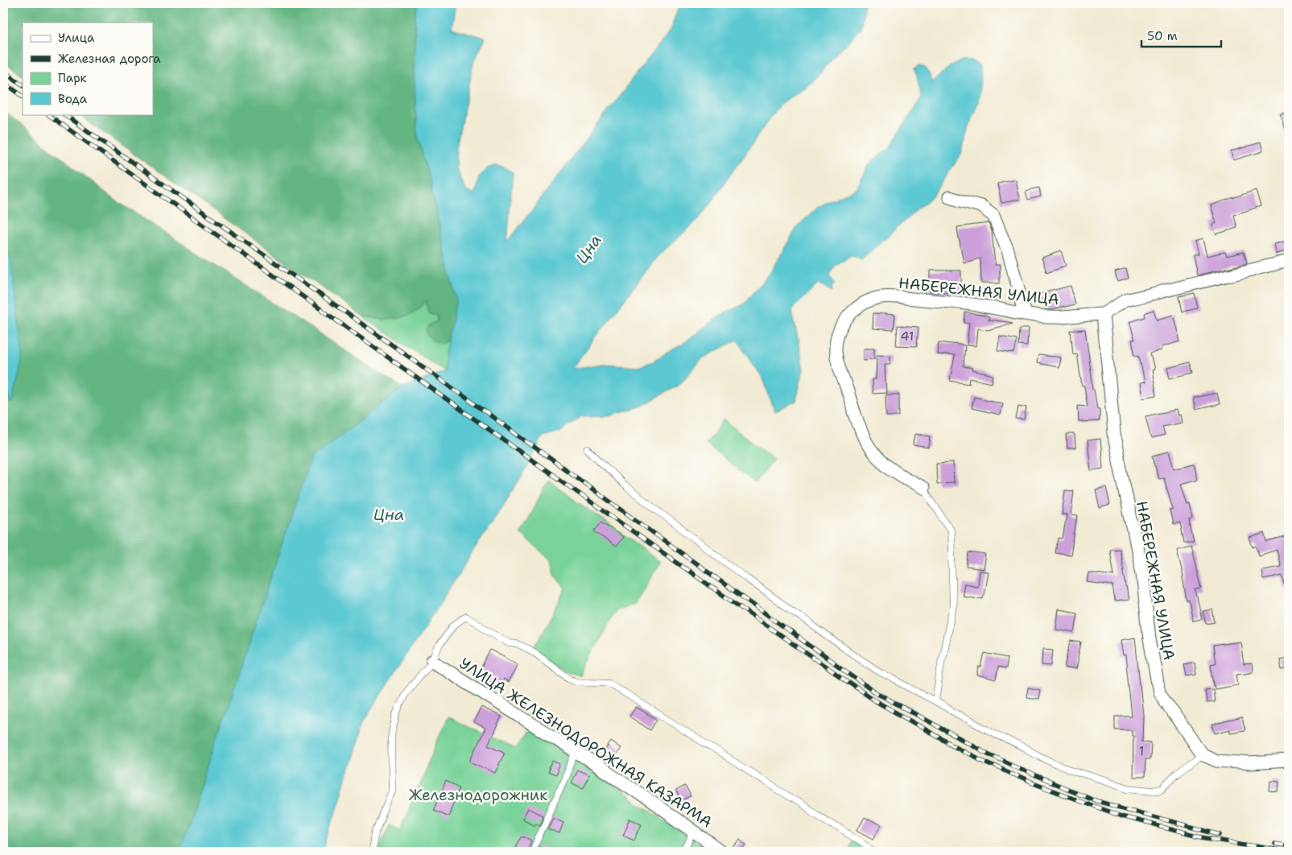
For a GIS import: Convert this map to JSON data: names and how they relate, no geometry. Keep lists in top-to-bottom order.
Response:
{
  "streets": {
    "street": ["НАБЕРЕЖНАЯ УЛИЦА", "УЛИЦА ЖЕЛЕЗНОДОРОЖНАЯ КАЗАРМА"]
  },
  "water": ["Цна"],
  "parks": ["Железнодорожник"],
  "house_numbers": ["41", "1"],
  "legend": [
    "Улица",
    "Железная дорога",
    "Парк",
    "Вода"
  ],
  "scale_bar": "50 m"
}
